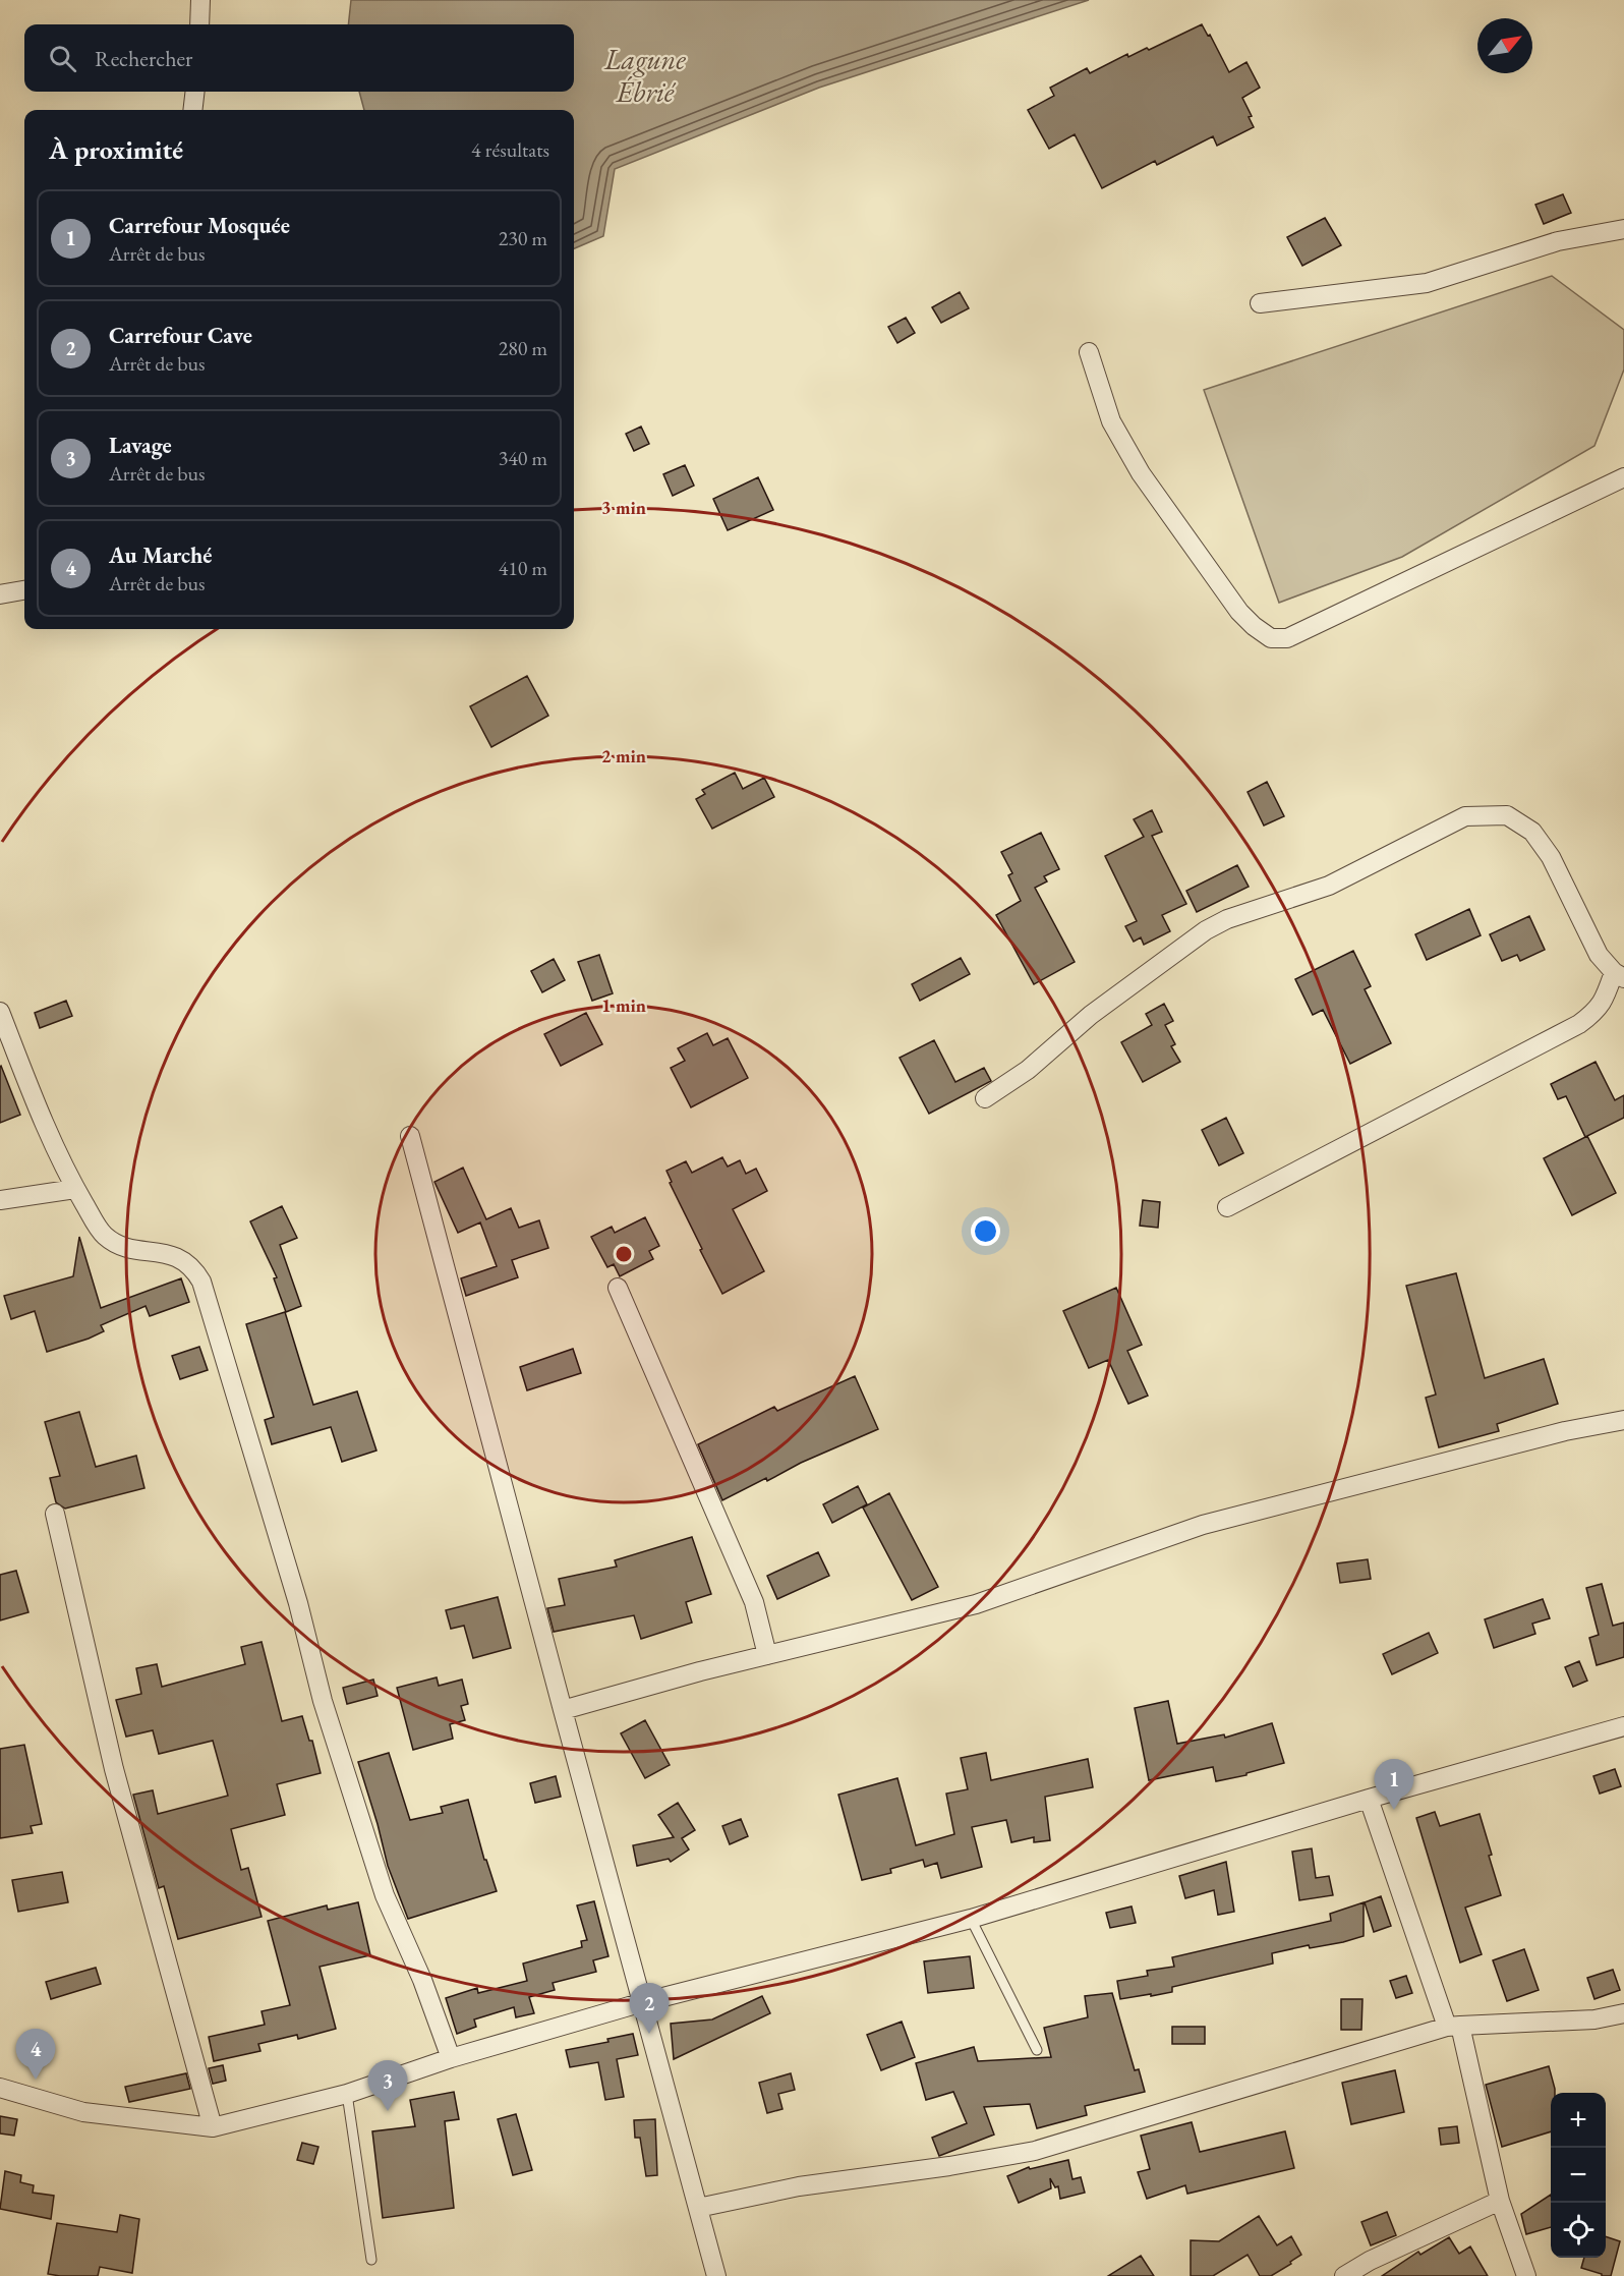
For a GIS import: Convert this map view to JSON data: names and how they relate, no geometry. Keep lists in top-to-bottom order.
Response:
{
  "water": ["Lagune Ébrié"],
  "north": "top right",
  "page": {
    "search": "Rechercher",
    "heading": ["À proximité", "4 résultats"],
    "list": [
      {
        "mark": "1",
        "name": "Carrefour Mosquée",
        "note": "Arrêt de bus",
        "value": "230 m"
      },
      {
        "mark": "2",
        "name": "Carrefour Cave",
        "note": "Arrêt de bus",
        "value": "280 m"
      },
      {
        "mark": "3",
        "name": "Lavage",
        "note": "Arrêt de bus",
        "value": "340 m"
      },
      {
        "mark": "4",
        "name": "Au Marché",
        "note": "Arrêt de bus",
        "value": "410 m"
      }
    ],
    "pins": [
      "1",
      "2",
      "4",
      "3"
    ],
    "map_buttons": ["+", "−"]
  },
  "rings": ["3 min", "2 min", "1 min"]
}
